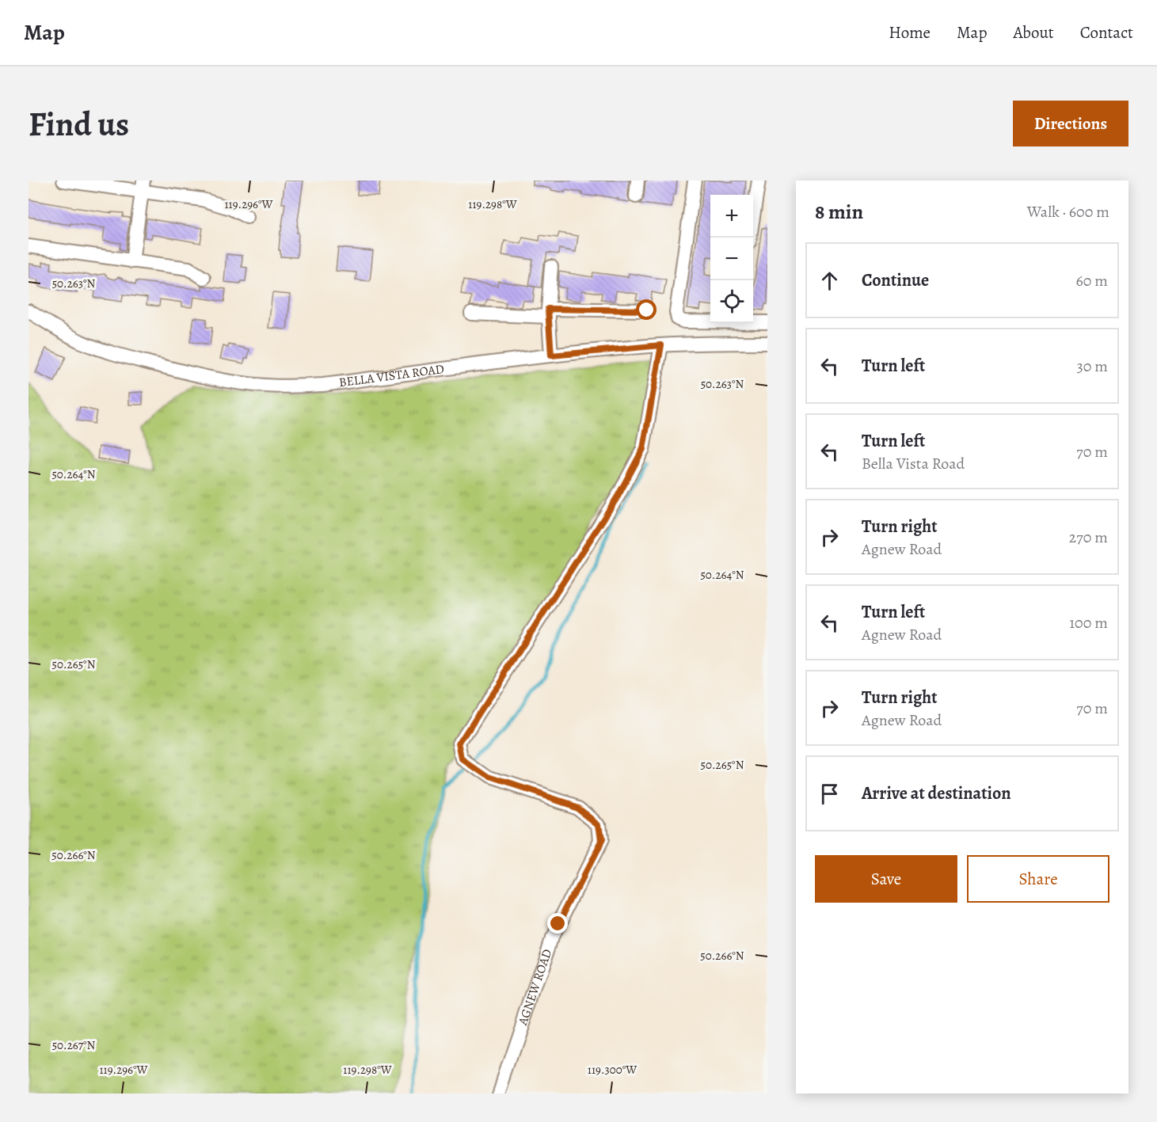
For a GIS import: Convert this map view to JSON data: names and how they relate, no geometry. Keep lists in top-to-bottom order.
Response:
{
  "streets": {
    "street": ["BELLA VISTA ROAD", "AGNEW ROAD"]
  },
  "crossings": [
    ["BELLA VISTA ROAD", "AGNEW ROAD"]
  ],
  "page": {
    "header": "Map",
    "nav": [
      "Home",
      "Map",
      "About",
      "Contact"
    ],
    "buttons": [
      "Directions",
      ["Save", "Share"]
    ],
    "title": "Find us",
    "heading": ["8 min", "Walk · 600 m"],
    "map_buttons": ["+", "−"],
    "list": [
      ["Continue", "60 m"],
      ["Turn left", "30 m"],
      ["Turn left", "Bella Vista Road", "70 m"],
      ["Turn right", "Agnew Road", "270 m"],
      ["Turn left", "Agnew Road", "100 m"],
      ["Turn right", "Agnew Road", "70 m"],
      "Arrive at destination"
    ]
  },
  "coordinates": [
    "119.296°W",
    "119.298°W",
    "50.263°N",
    "50.264°N",
    "50.265°N",
    "50.266°N",
    "50.267°N",
    "119.300°W"
  ]
}
